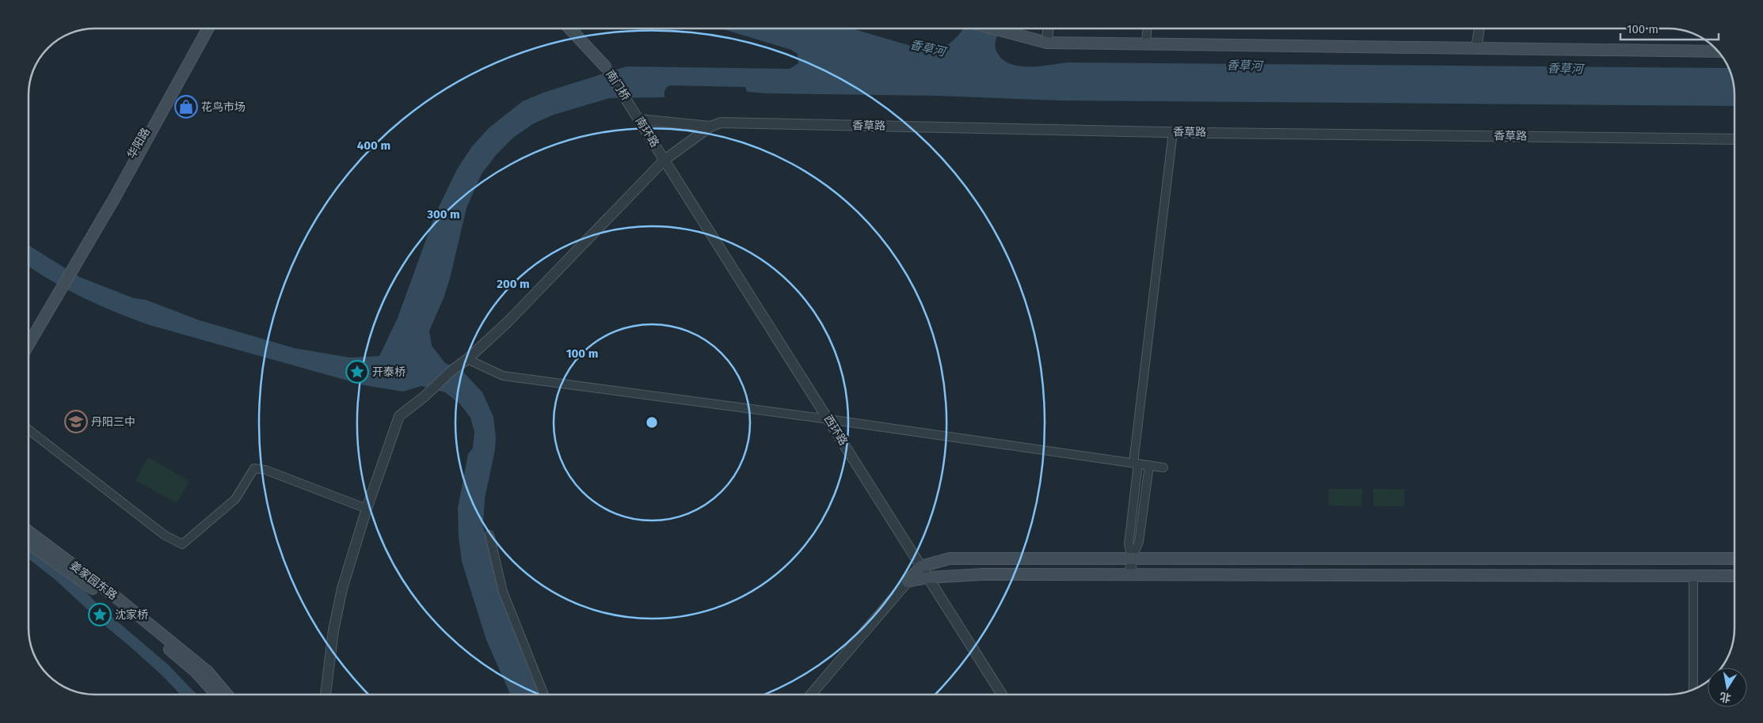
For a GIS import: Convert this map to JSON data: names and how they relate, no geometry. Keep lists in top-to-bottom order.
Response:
{
  "streets": {
    "main road": ["华阳路", "姜家园东路"],
    "street": [
      "南门桥",
      "香草路",
      "南环路",
      "西环路"
    ]
  },
  "crossings": [
    ["南门桥", "南环路"],
    ["香草路", "南环路"],
    ["南环路", "西环路"]
  ],
  "water": ["香草河"],
  "places": {
    "shop": ["花鸟市场"],
    "place": ["开泰桥", "沈家桥"],
    "school or university": ["丹阳三中"]
  },
  "scale_bar": "100 m",
  "north": "bottom",
  "rings": [
    "400 m",
    "300 m",
    "200 m",
    "100 m"
  ]
}
